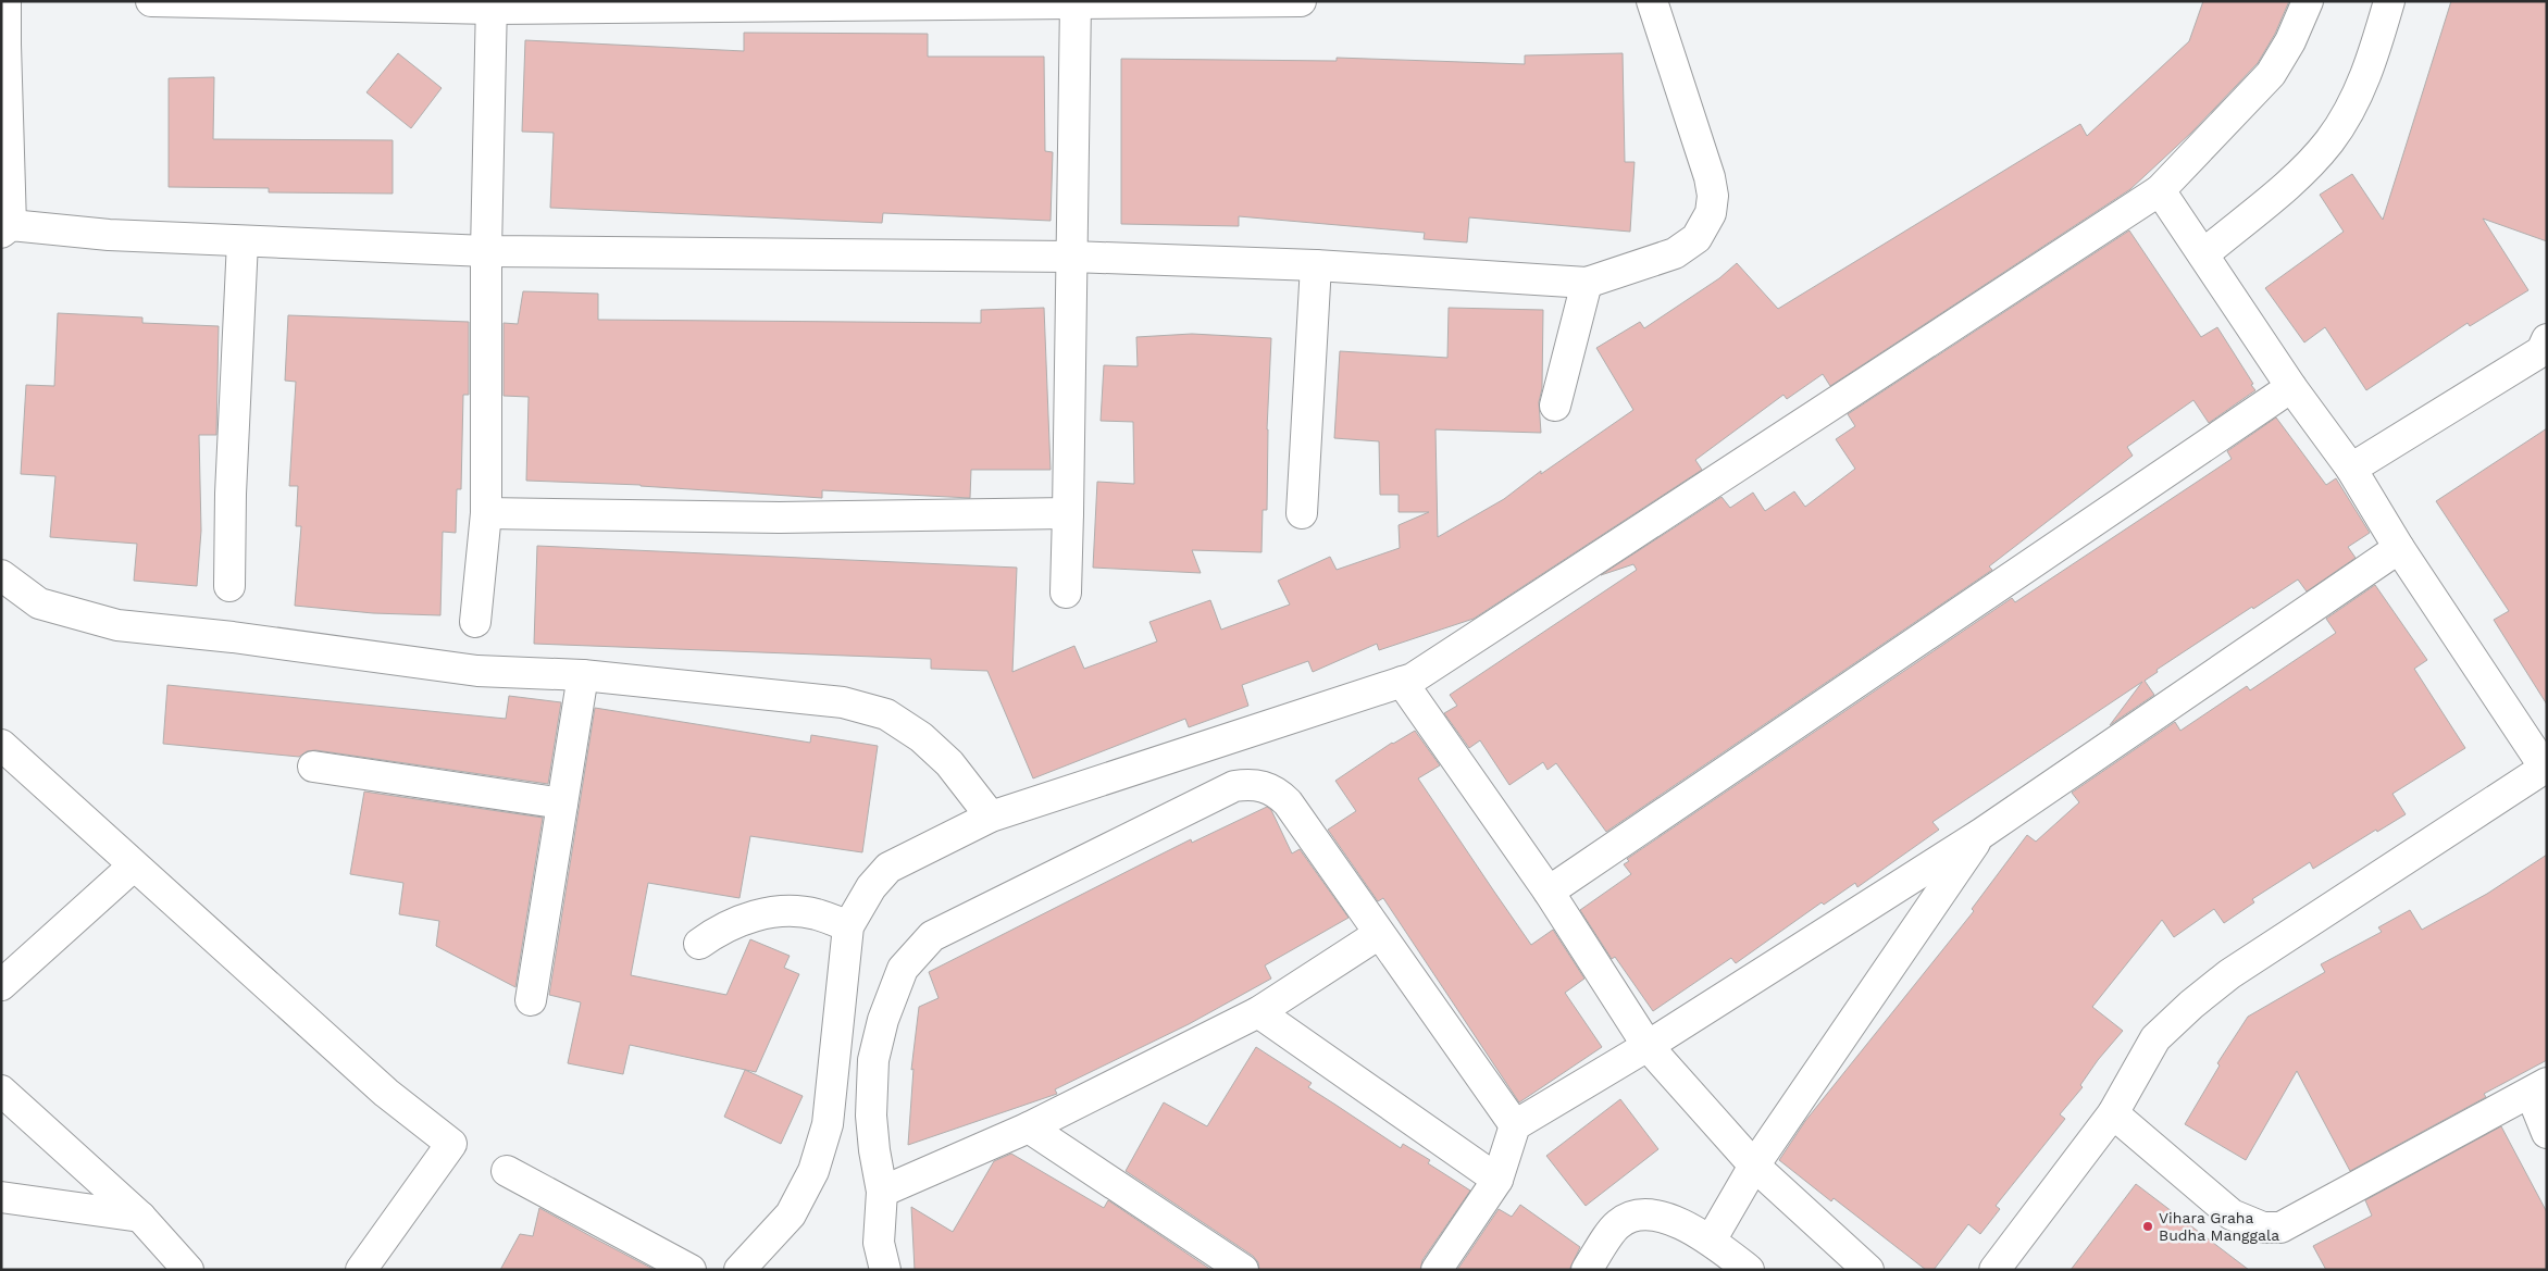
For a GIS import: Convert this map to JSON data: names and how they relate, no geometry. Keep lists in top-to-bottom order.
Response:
{
  "places": ["Vihara Graha Budha Manggala"]
}
